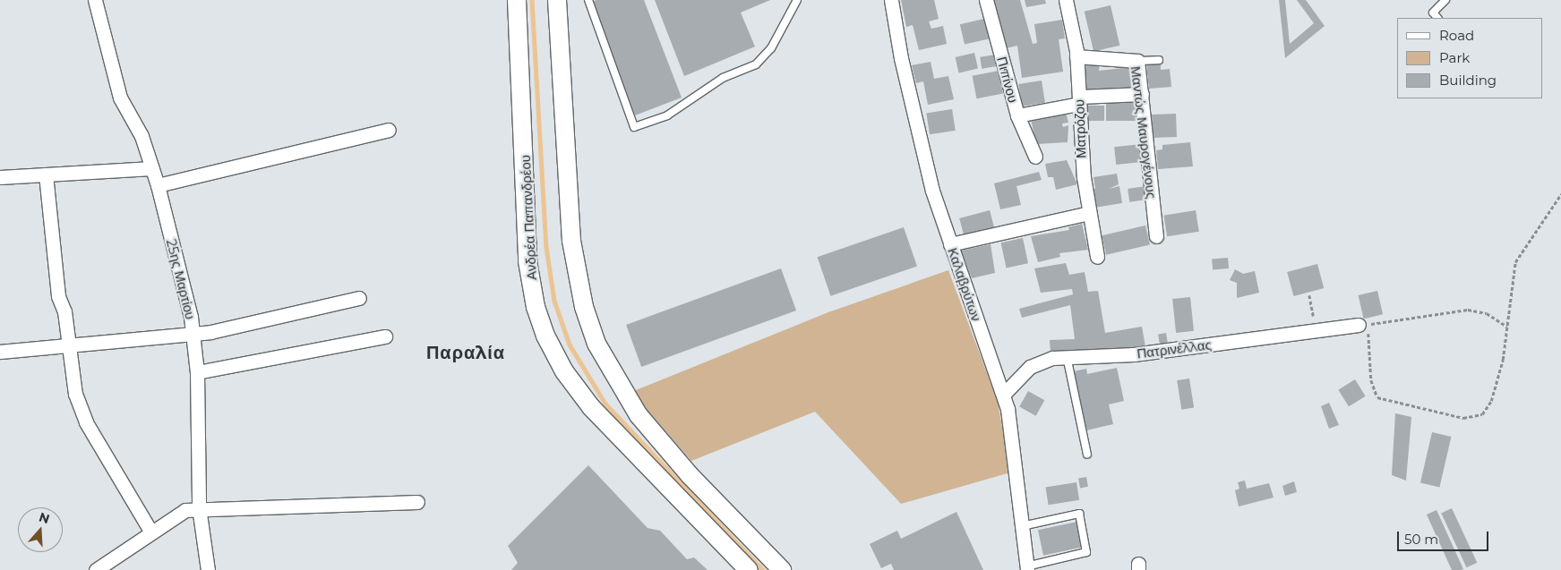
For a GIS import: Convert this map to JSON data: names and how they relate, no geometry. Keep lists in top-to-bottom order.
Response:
{
  "streets": {
    "main road": ["Ανδρέα Παπανδρέου"],
    "street": [
      "Πιπίνου",
      "Ματρόζου",
      "Μαντώς Μαυρογένους",
      "25ης Μαρτίου",
      "Καλαβρύτων",
      "Πατρινέλλας"
    ]
  },
  "crossings": [
    ["Ματρόζου", "Μαντώς Μαυρογένους"],
    ["Καλαβρύτων", "Πατρινέλλας"]
  ],
  "districts": ["Παραλία"],
  "legend": ["Road", "Park", "Building"],
  "scale_bar": "50 m",
  "north": "top"
}
